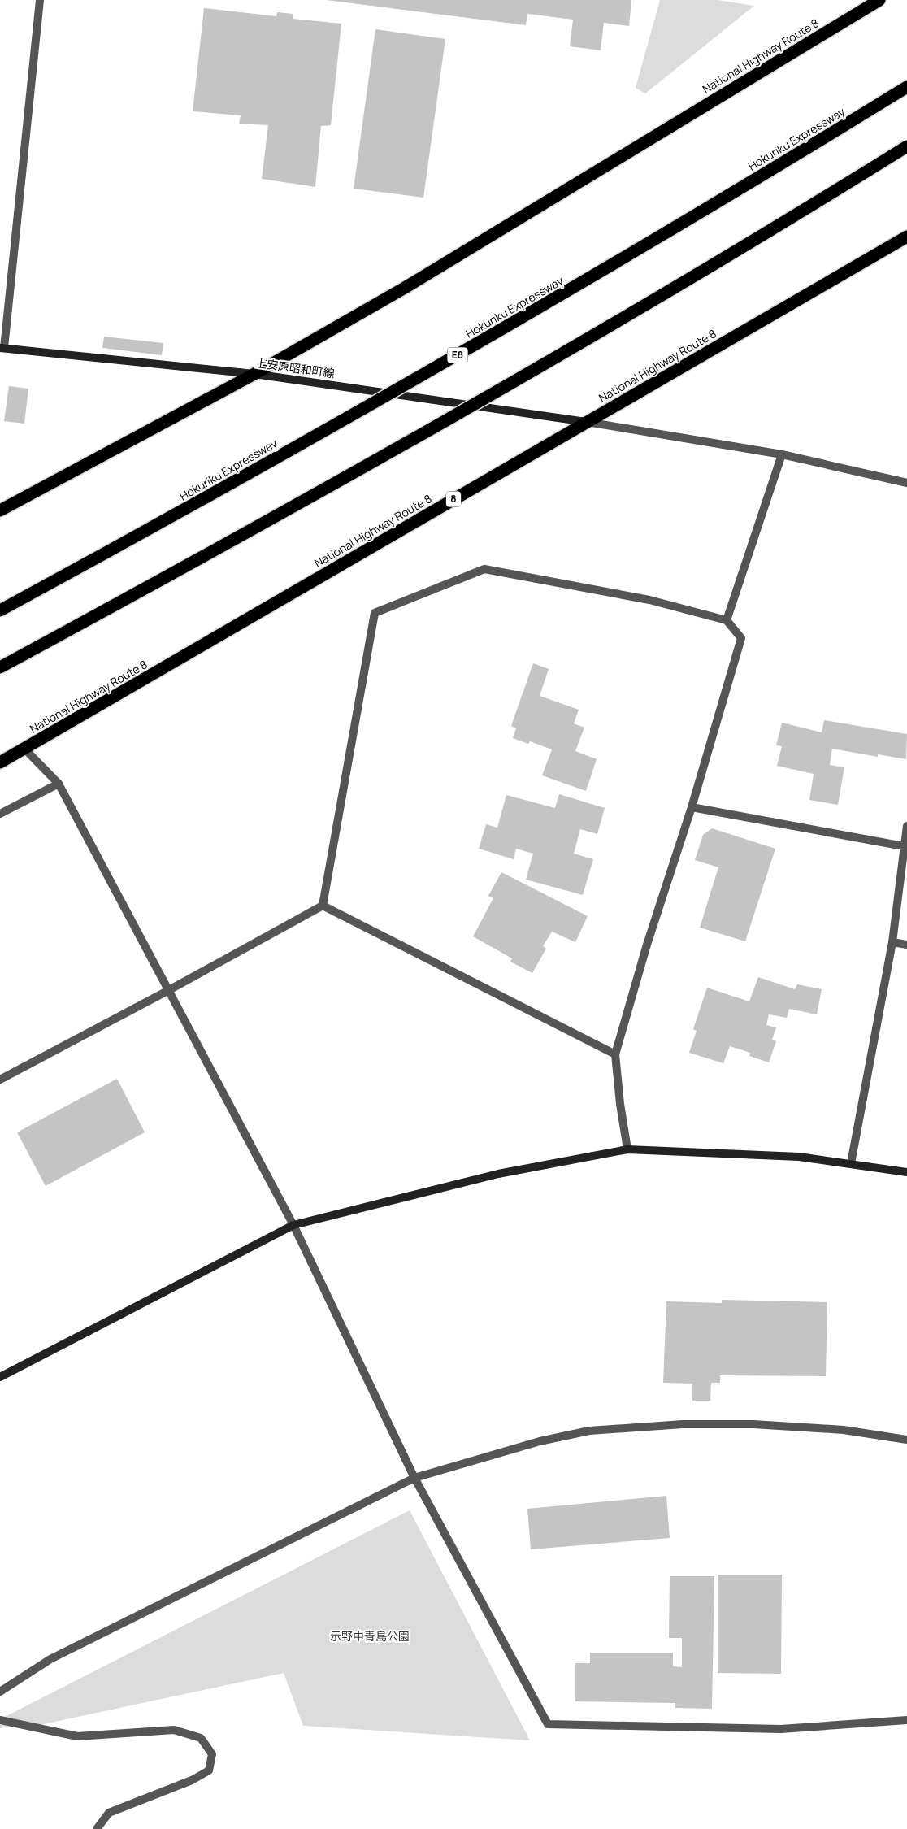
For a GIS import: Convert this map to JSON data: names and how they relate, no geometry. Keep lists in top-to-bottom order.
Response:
{
  "streets": {
    "highway": [
      "National Highway Route 8",
      "Hokuriku Expressway",
      "E8",
      "8"
    ],
    "street": ["上安原昭和町線"]
  },
  "crossings": [
    ["National Highway Route 8", "上安原昭和町線"]
  ],
  "parks": ["示野中青島公園"]
}
